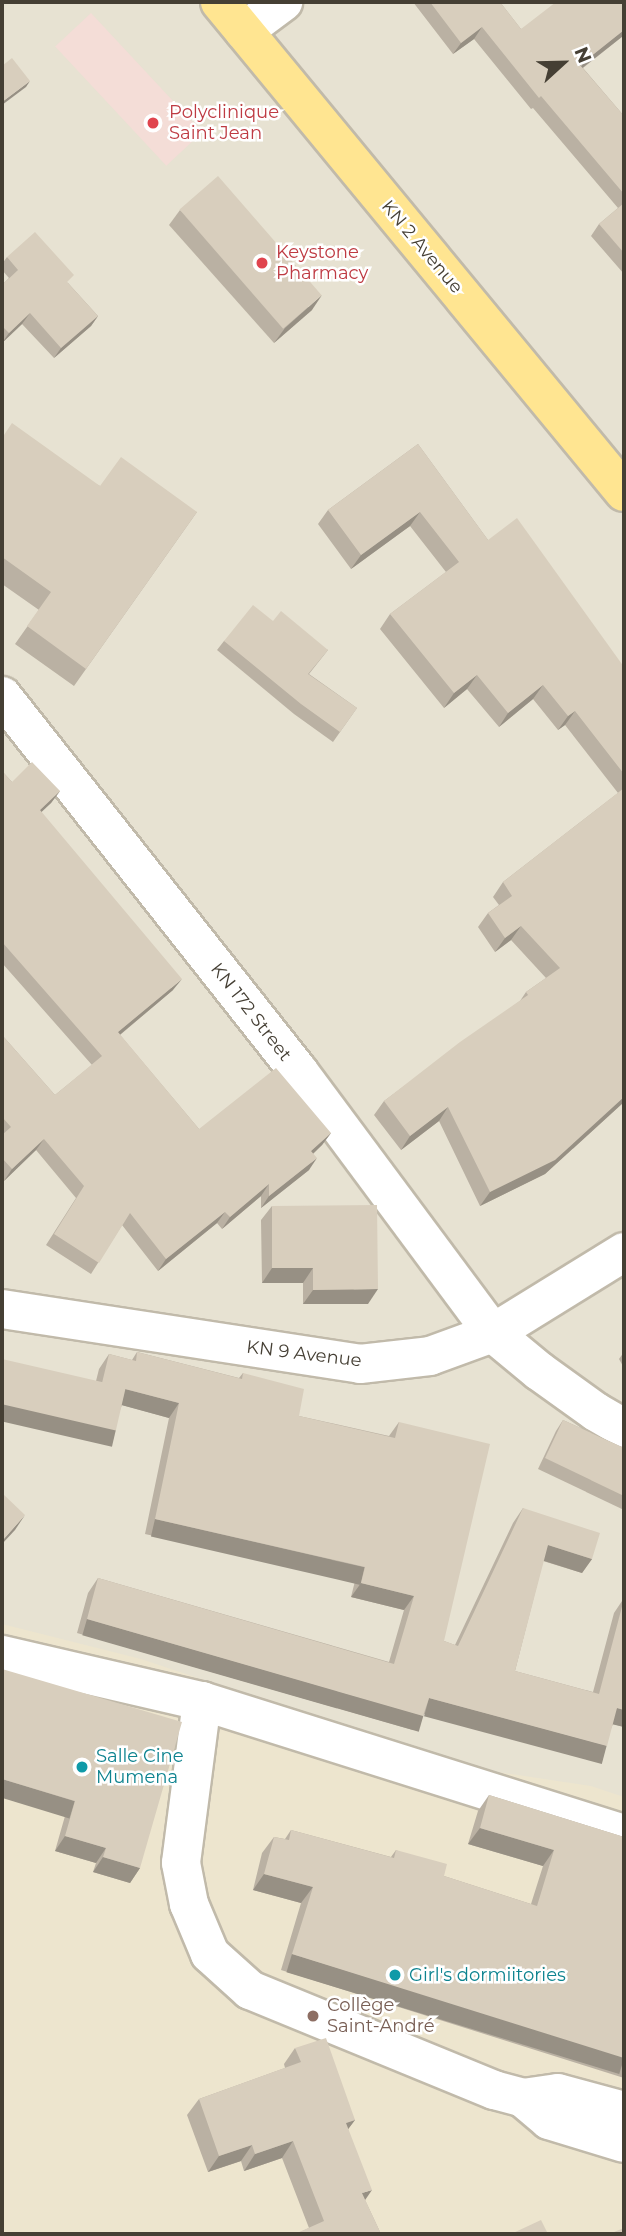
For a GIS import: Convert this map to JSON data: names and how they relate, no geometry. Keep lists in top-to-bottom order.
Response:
{
  "streets": {
    "main road": ["KN 2 Avenue"],
    "street": ["KN 172 Street", "KN 9 Avenue"]
  },
  "crossings": [
    ["KN 172 Street", "KN 9 Avenue"]
  ],
  "places": [
    "Polyclinique Saint Jean",
    "Keystone Pharmacy",
    "Salle Cine Mumena",
    "Girl's dormiitories",
    "Collège Saint-André"
  ],
  "north": "right"
}
